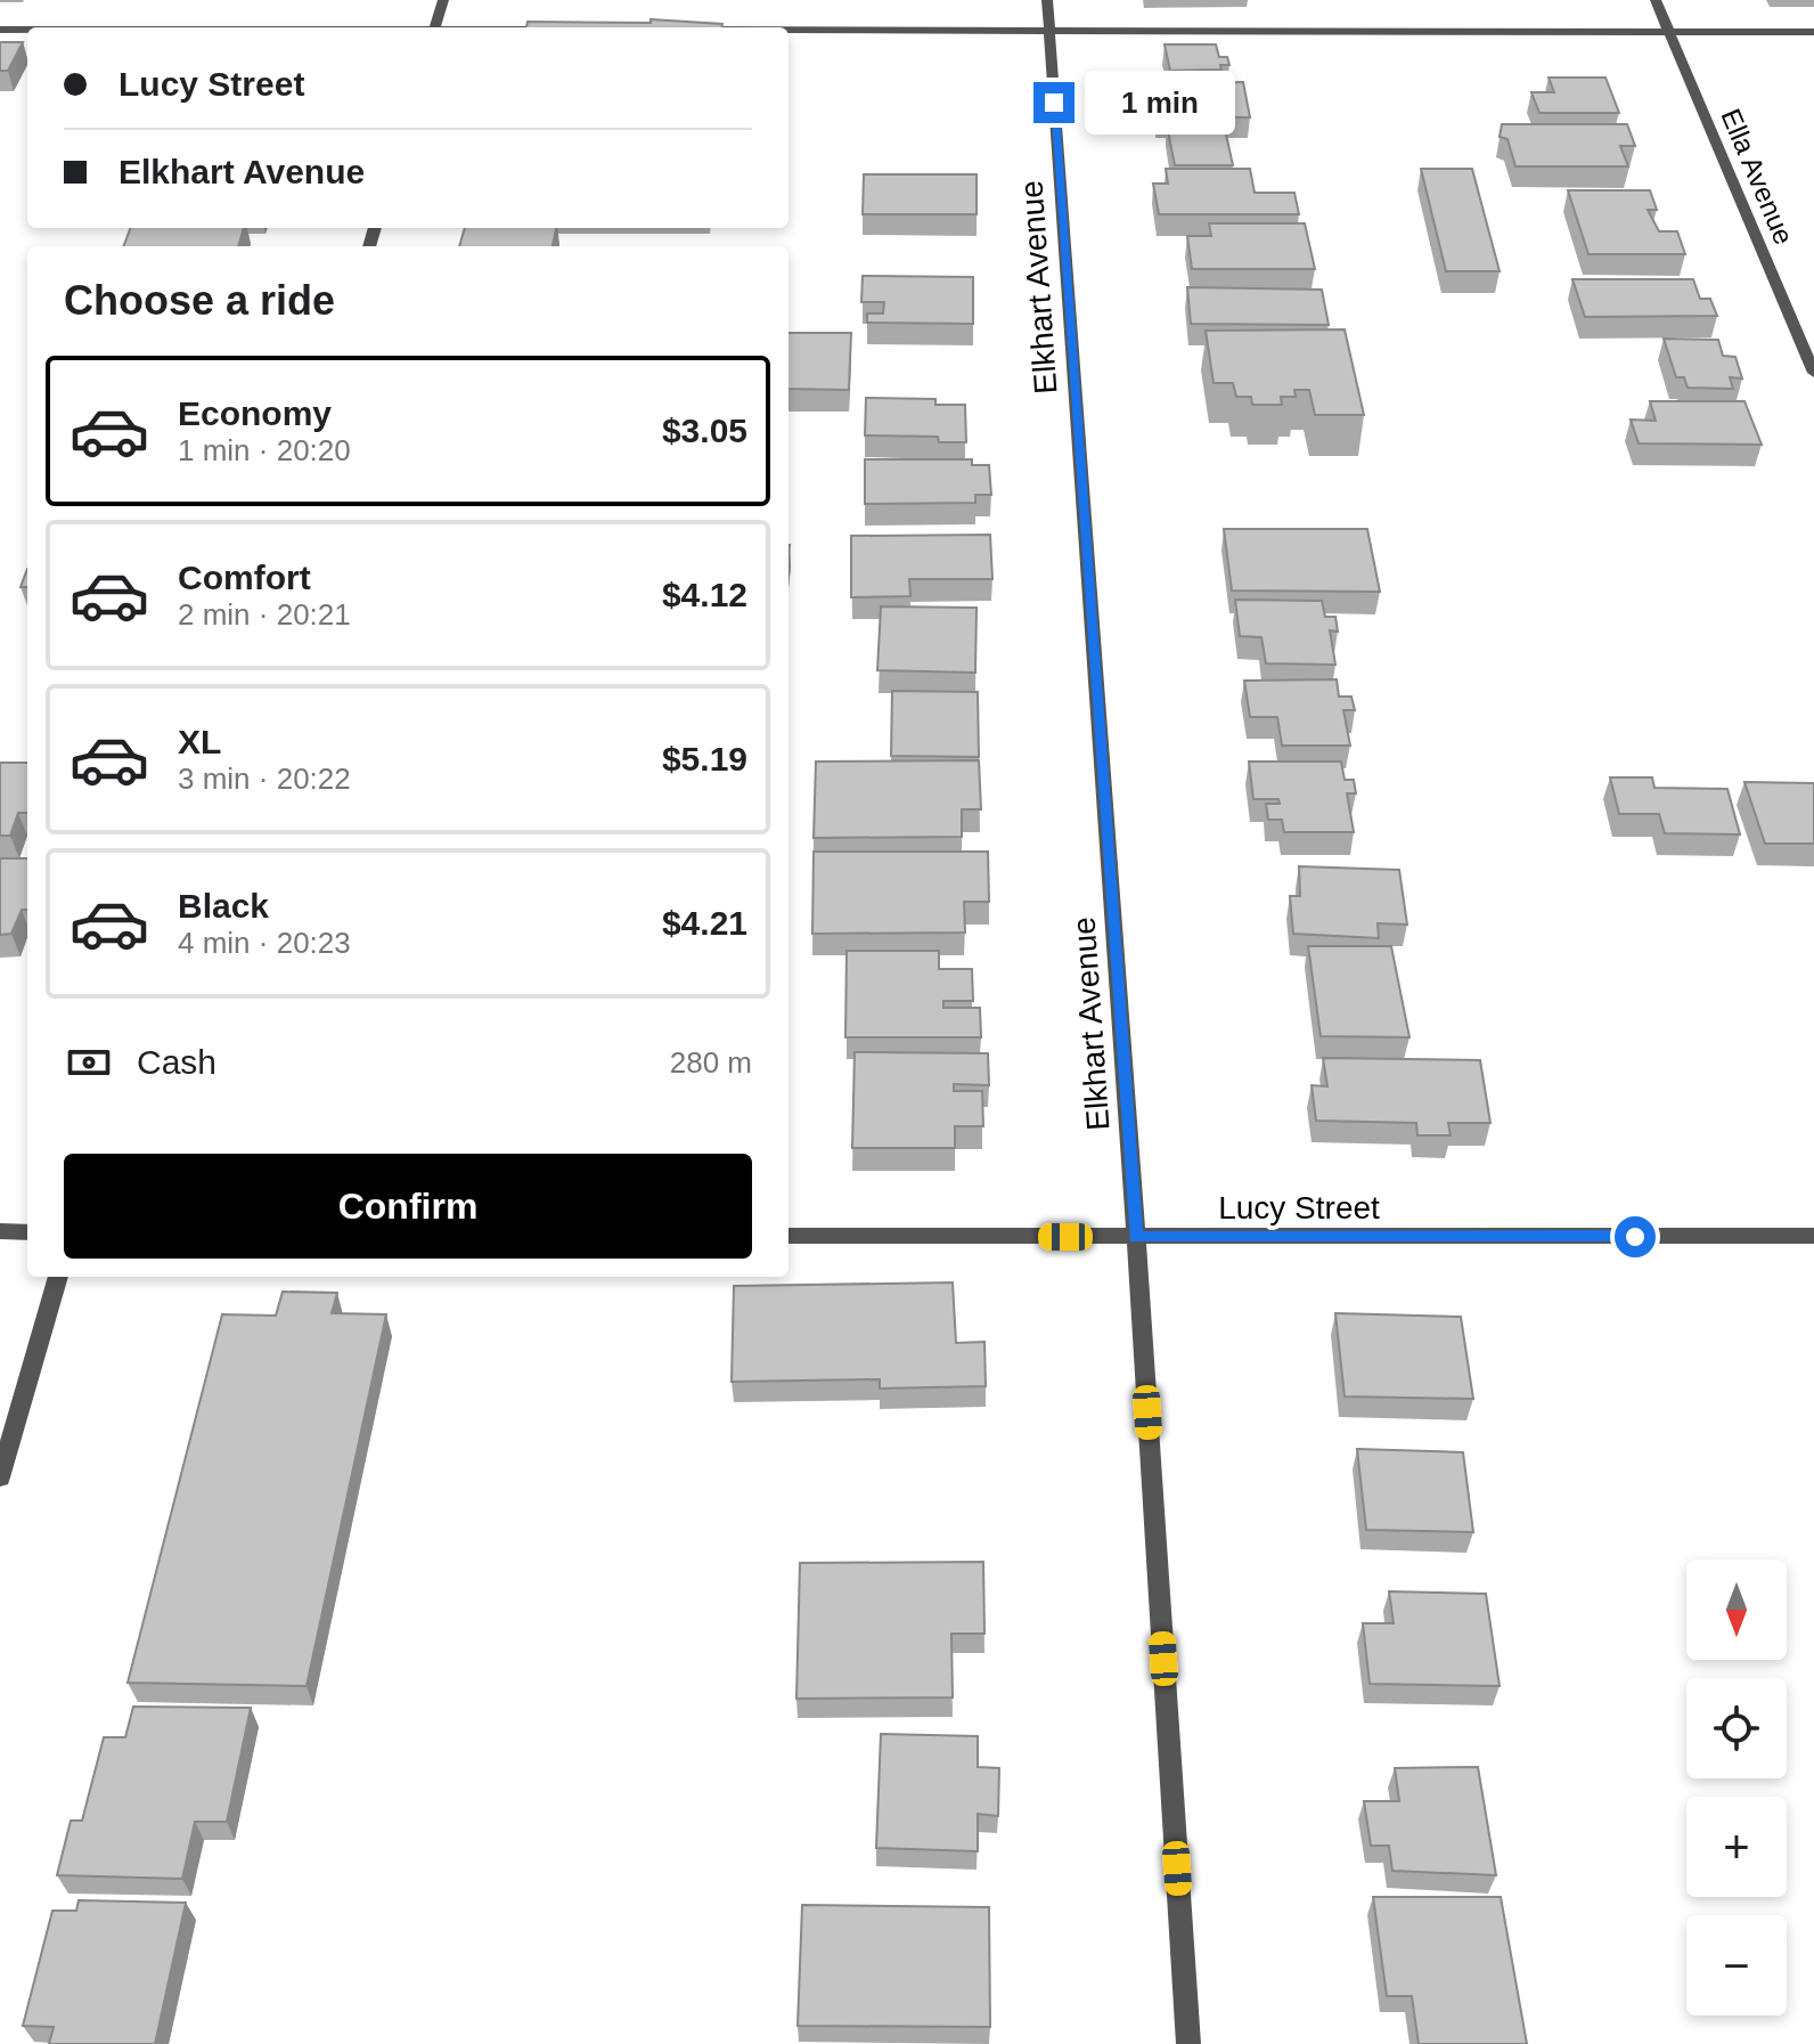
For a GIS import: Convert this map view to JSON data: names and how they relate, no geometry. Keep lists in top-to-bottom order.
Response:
{
  "streets": {
    "street": ["Ella Avenue", "Elkhart Avenue", "Lucy Street"]
  },
  "crossings": [
    ["Elkhart Avenue", "Lucy Street"]
  ],
  "north": "bottom",
  "page": {
    "banner": ["Lucy Street", "Elkhart Avenue"],
    "bubble": "1 min",
    "heading": "Choose a ride",
    "list": [
      {
        "name": "Economy",
        "note": "1 min · 20:20",
        "value": "$3.05"
      },
      {
        "name": "Comfort",
        "note": "2 min · 20:21",
        "value": "$4.12"
      },
      {
        "name": "XL",
        "note": "3 min · 20:22",
        "value": "$5.19"
      },
      {
        "name": "Black",
        "note": "4 min · 20:23",
        "value": "$4.21"
      }
    ],
    "pay": ["Cash", "280 m"],
    "buttons": "Confirm",
    "map_buttons": ["+", "−"]
  }
}
